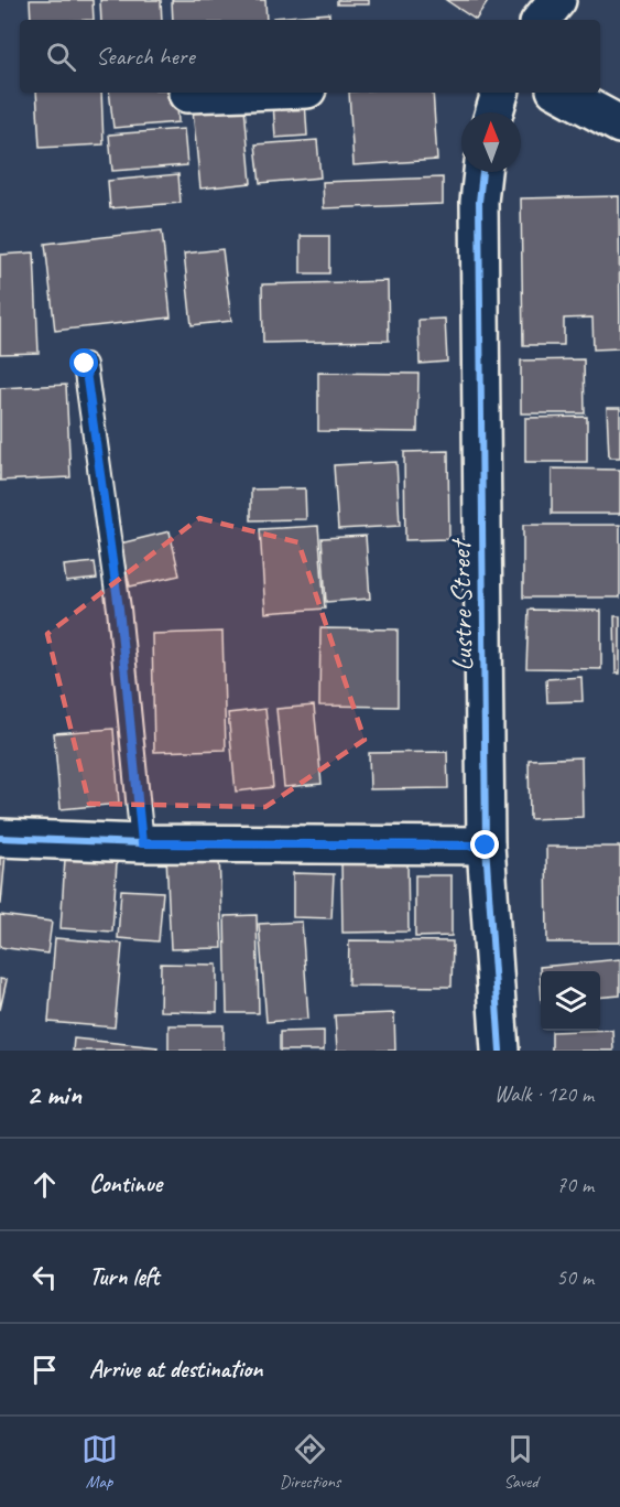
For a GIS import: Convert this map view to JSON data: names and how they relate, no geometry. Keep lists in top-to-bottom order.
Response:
{
  "streets": {
    "street": ["Lustre Street"]
  },
  "north": "top",
  "page": {
    "search": "Search here",
    "heading": ["2 min", "Walk · 120 m"],
    "list": [
      ["Continue", "70 m"],
      ["Turn left", "50 m"],
      "Arrive at destination"
    ],
    "nav": ["Map", "Directions", "Saved"]
  }
}
